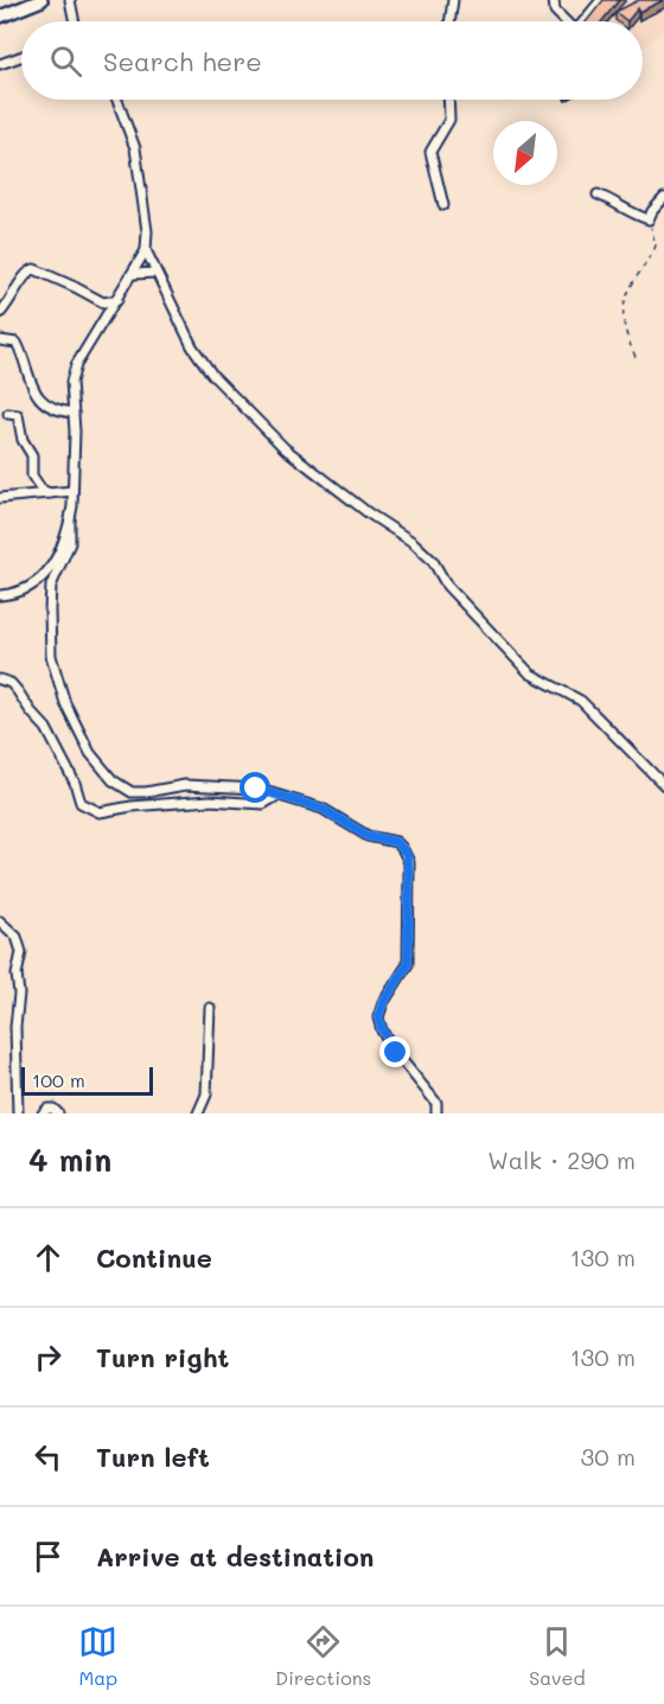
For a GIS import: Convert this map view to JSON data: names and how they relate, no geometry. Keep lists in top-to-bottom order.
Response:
{
  "scale_bar": "100 m",
  "north": "bottom left",
  "page": {
    "search": "Search here",
    "scale": "100 m",
    "heading": ["4 min", "Walk · 290 m"],
    "list": [
      ["Continue", "130 m"],
      ["Turn right", "130 m"],
      ["Turn left", "30 m"],
      "Arrive at destination"
    ],
    "nav": ["Map", "Directions", "Saved"]
  }
}
